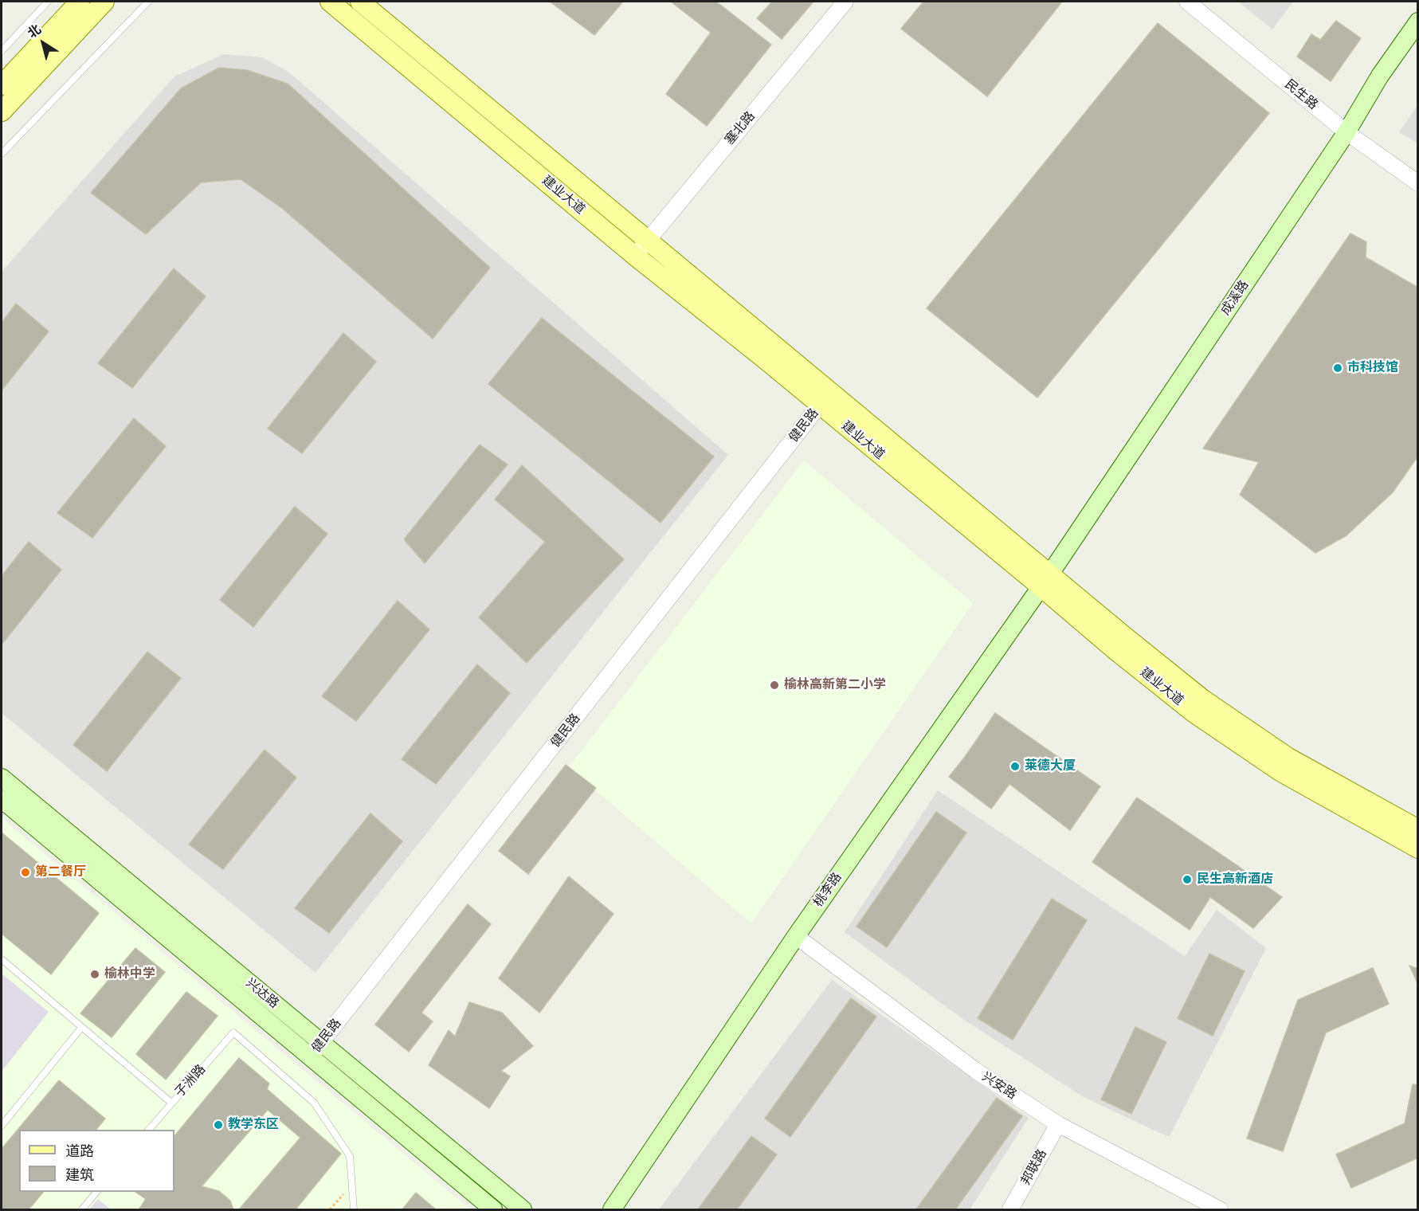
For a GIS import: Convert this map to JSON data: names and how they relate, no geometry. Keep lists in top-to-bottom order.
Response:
{
  "streets": {
    "main road": [
      "建业大道",
      "成溪路",
      "桃李路",
      "兴达路"
    ],
    "street": [
      "民生路",
      "塞北路",
      "健民路",
      "兴安路",
      "邦联路"
    ],
    "lane": ["子洲路"]
  },
  "crossings": [
    ["民生路", "成溪路"],
    ["塞北路", "建业大道"],
    ["建业大道", "成溪路"],
    ["建业大道", "健民路"],
    ["建业大道", "桃李路"],
    ["成溪路", "桃李路"],
    ["健民路", "兴达路"],
    ["桃李路", "兴安路"],
    ["兴安路", "邦联路"]
  ],
  "places": [
    "市科技馆",
    "榆林高新第二小学",
    "莱德大厦",
    "第二餐厅",
    "民生高新酒店",
    "榆林中学",
    "教学东区"
  ],
  "legend": ["道路", "建筑"],
  "north": "top left"
}
